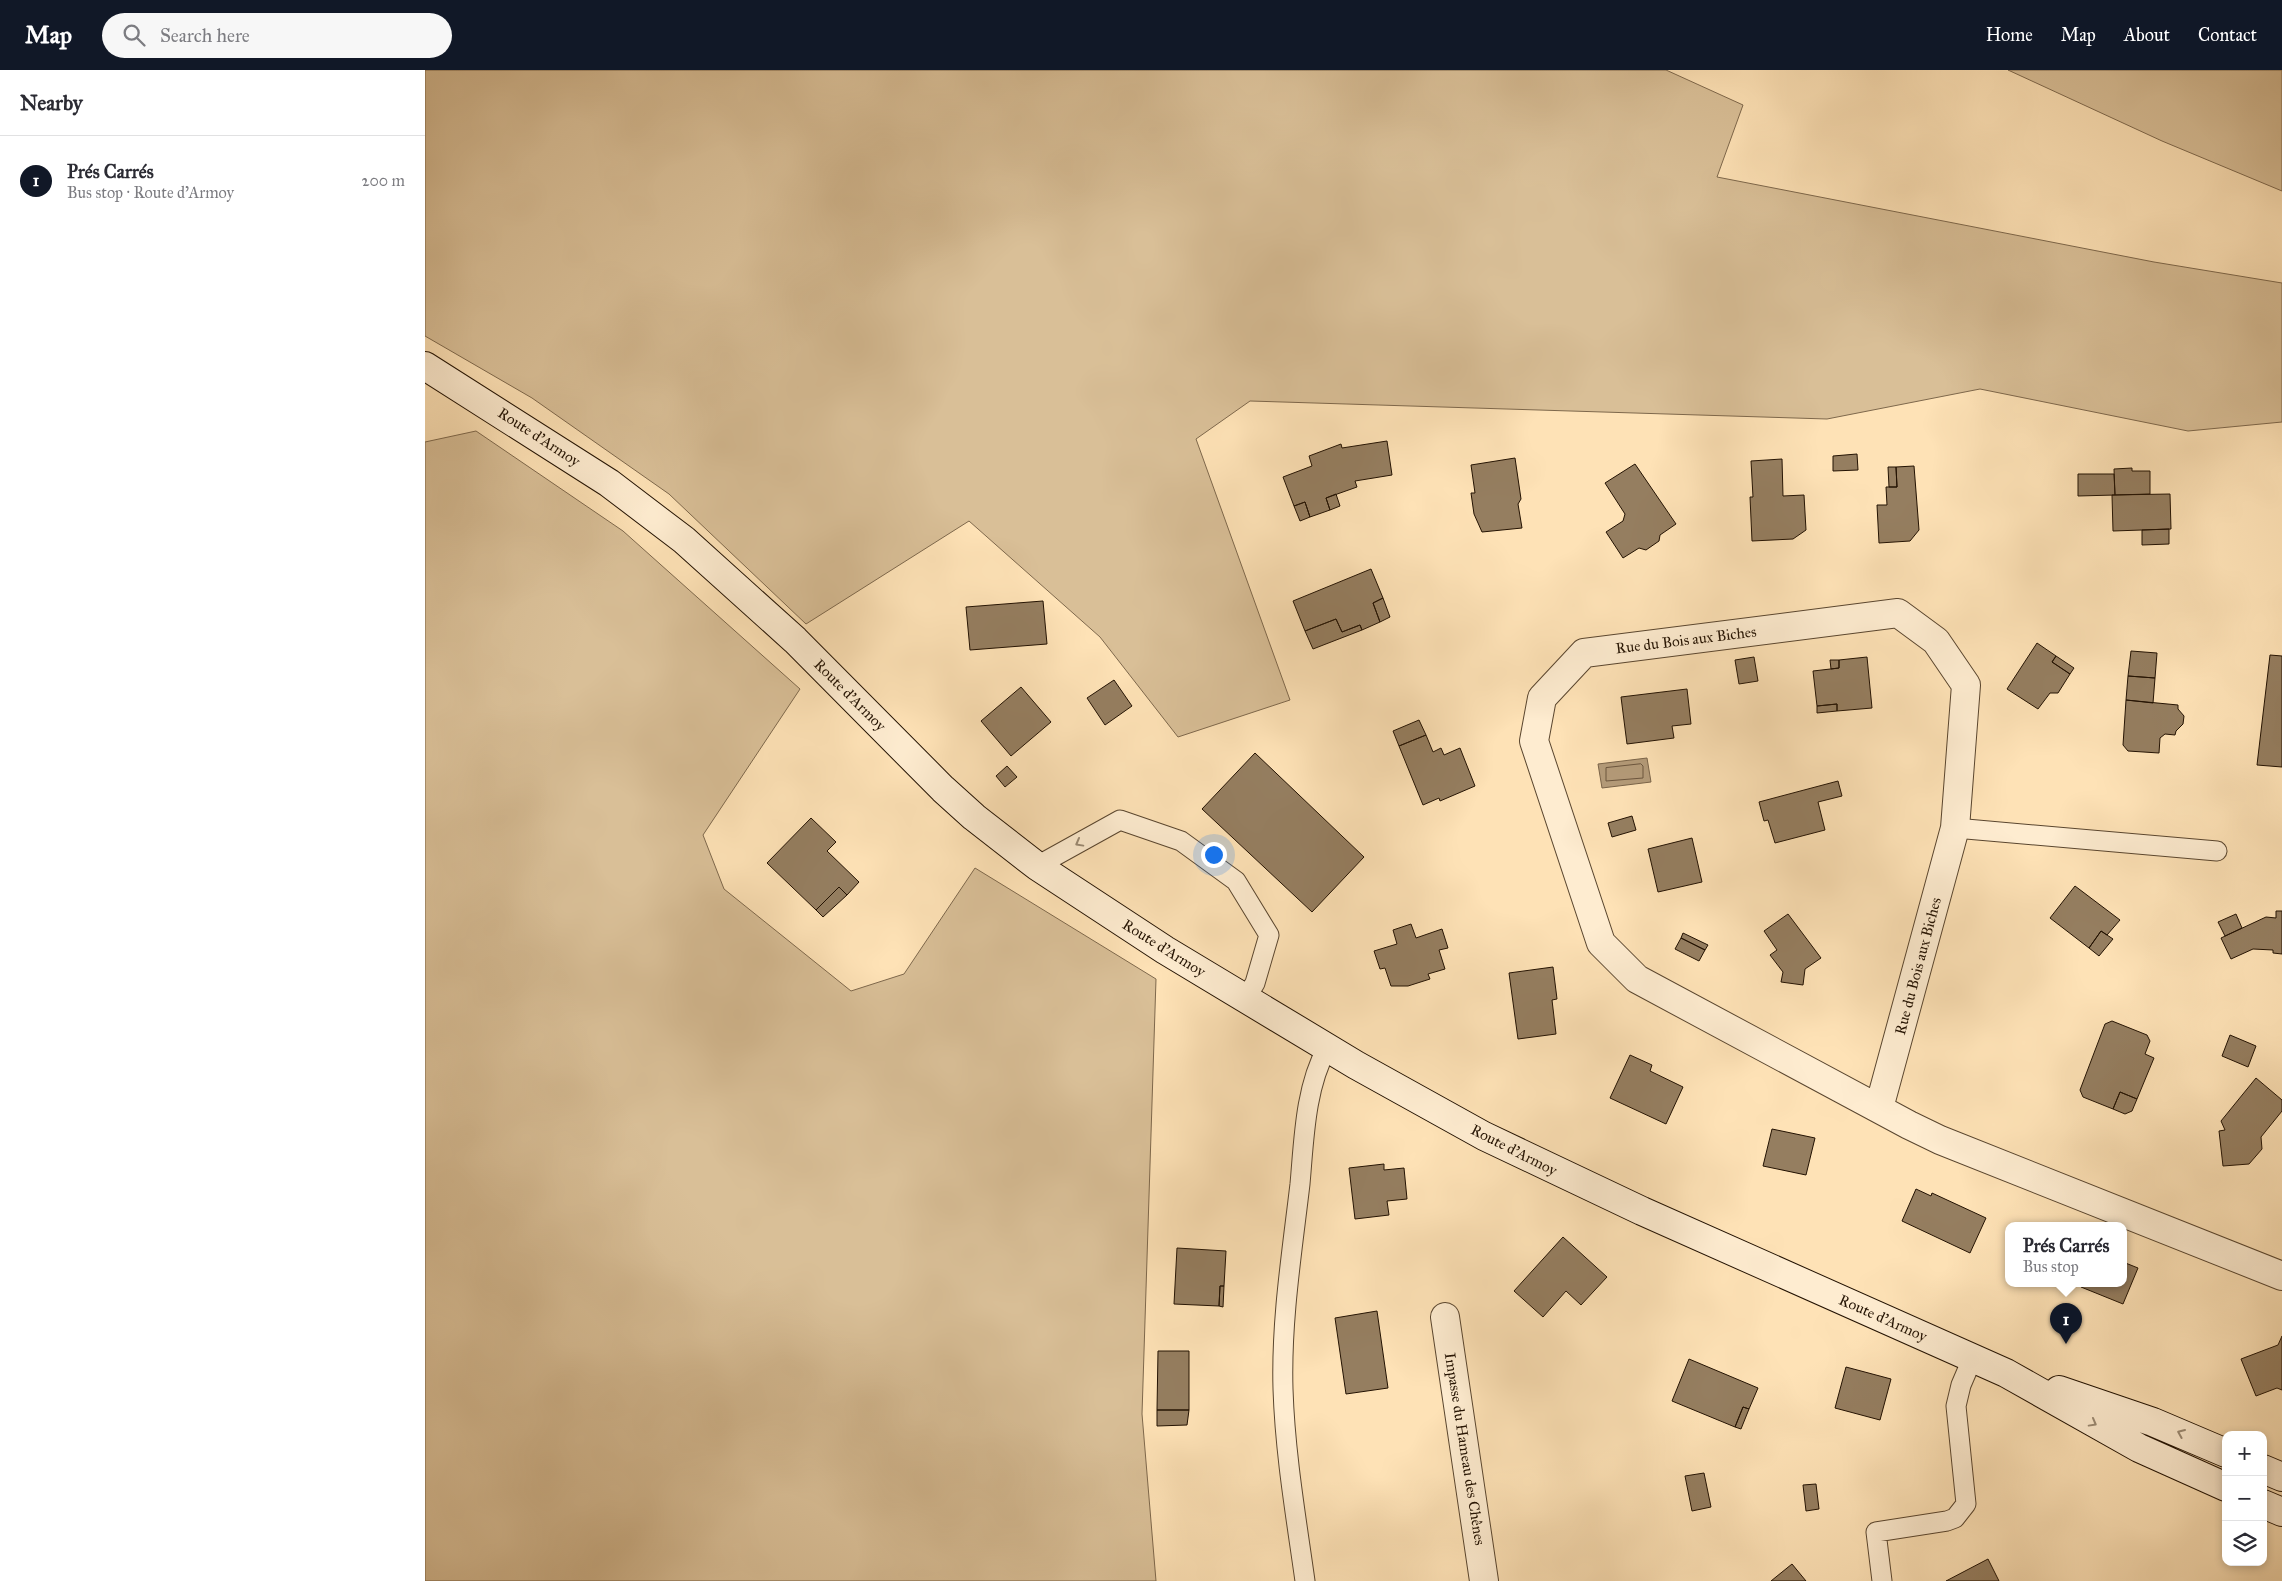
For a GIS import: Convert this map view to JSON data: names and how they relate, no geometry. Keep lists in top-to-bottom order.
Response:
{
  "streets": {
    "main road": ["Route d'Armoy", "Rue du Bois aux Biches", "Impasse du Hameau des Chênes"]
  },
  "page": {
    "header": "Map",
    "search": "Search here",
    "nav": [
      "Home",
      "Map",
      "About",
      "Contact"
    ],
    "heading": "Nearby",
    "list": [
      {
        "mark": "1",
        "name": "Prés Carrés",
        "note": "Bus stop · Route d'Armoy",
        "value": "200 m"
      }
    ],
    "popup": ["Prés Carrés", "Bus stop"],
    "pins": "1",
    "map_buttons": ["+", "−"]
  }
}
